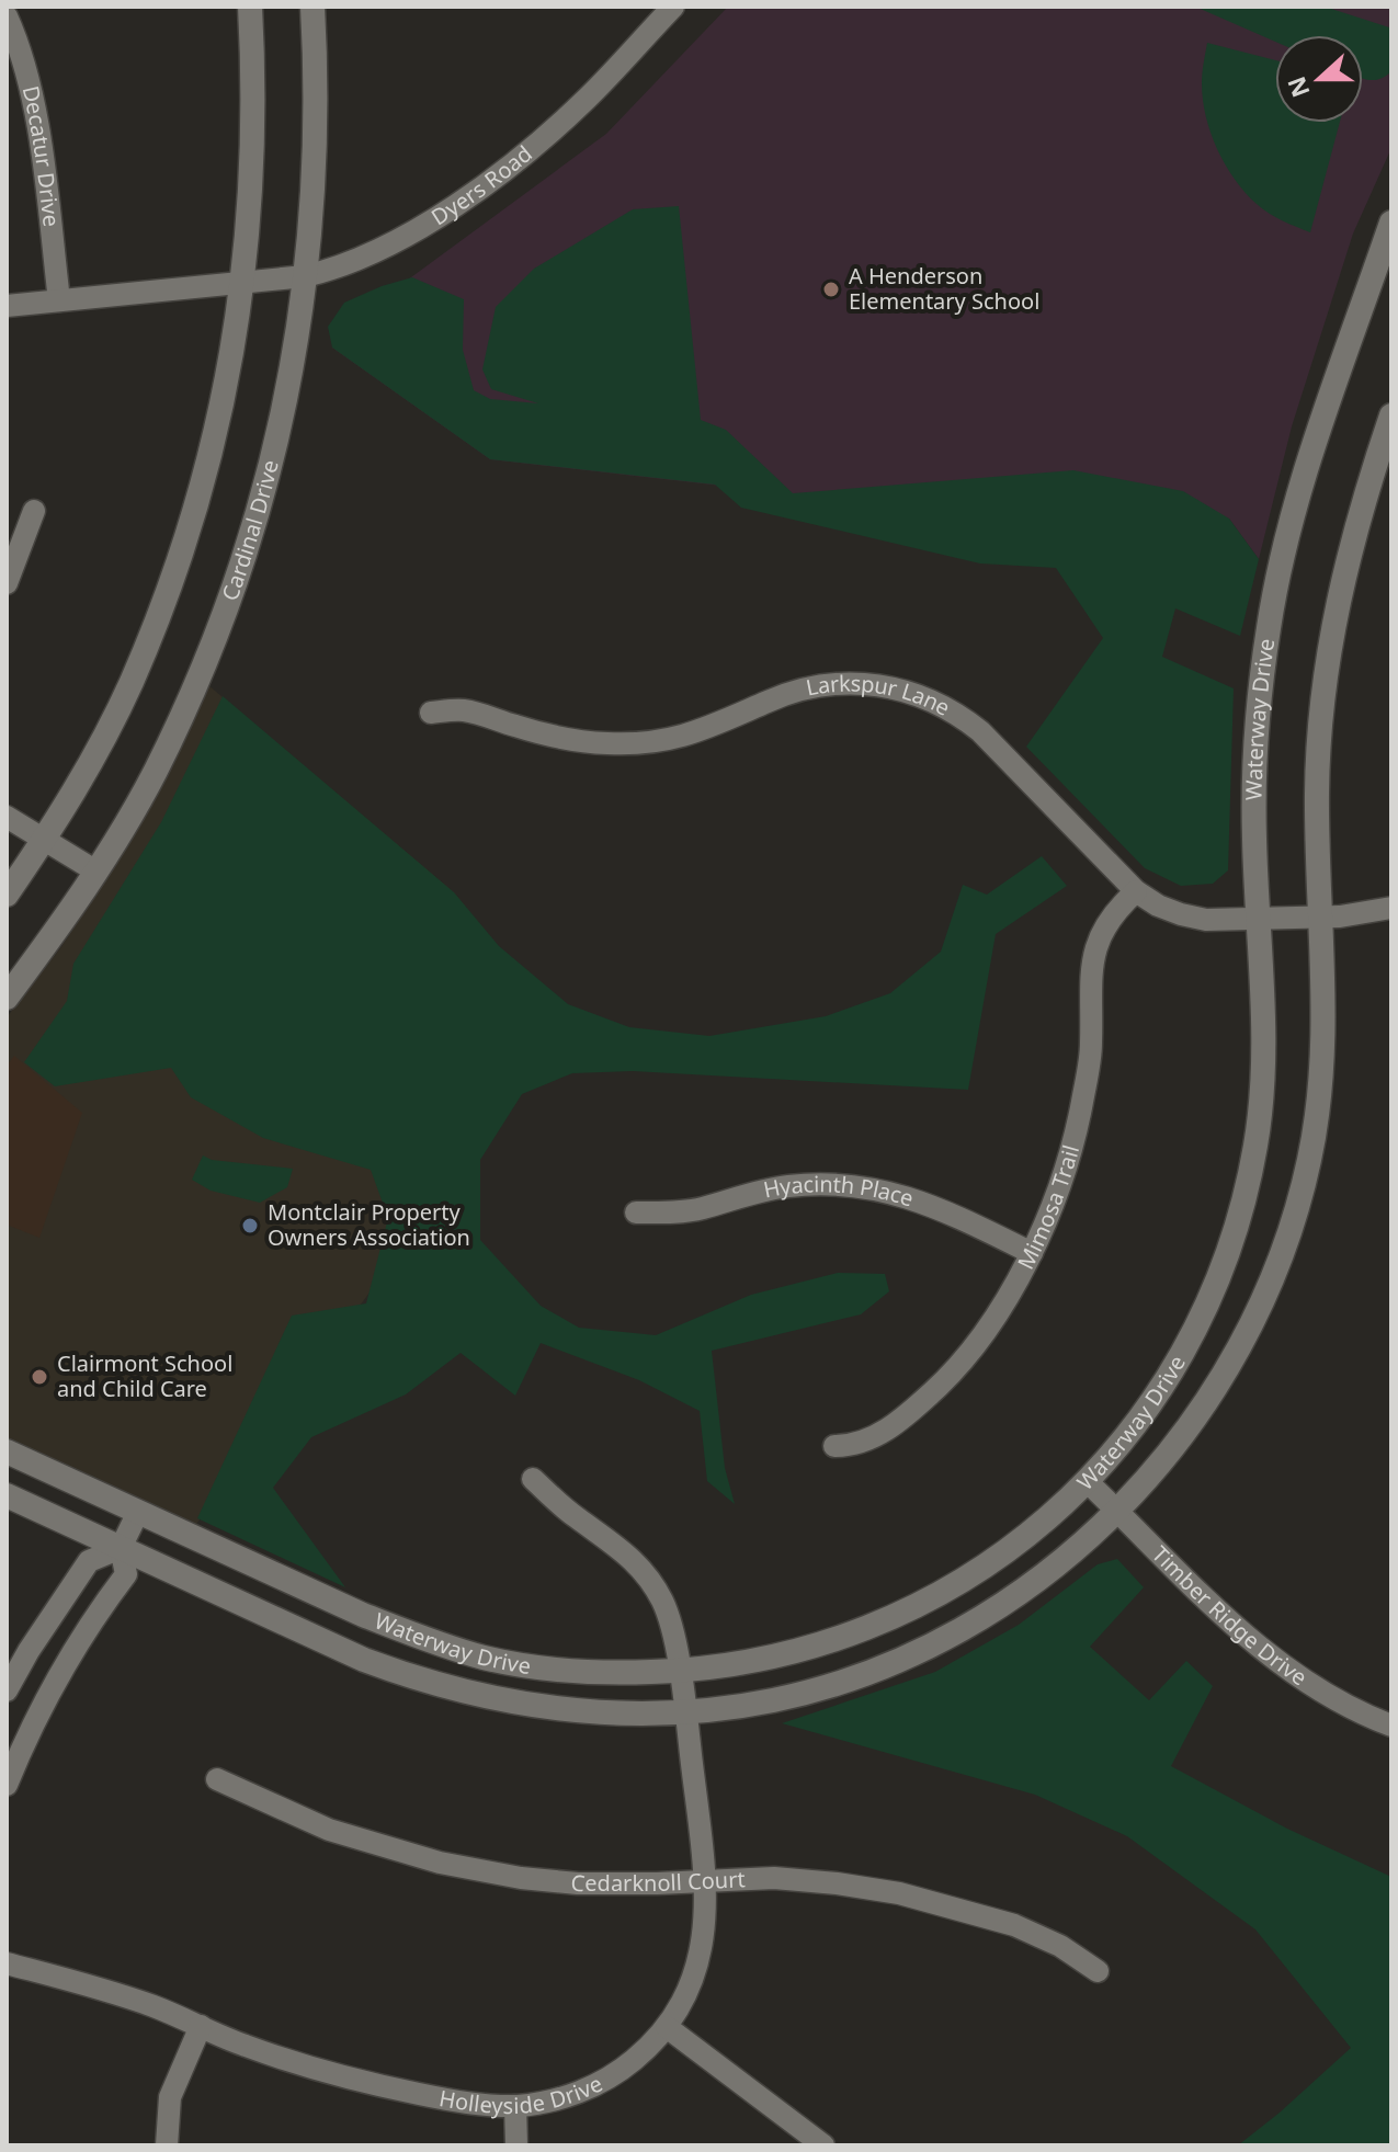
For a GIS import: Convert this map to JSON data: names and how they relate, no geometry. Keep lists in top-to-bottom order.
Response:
{
  "streets": {
    "main road": ["Cardinal Drive", "Waterway Drive"],
    "street": [
      "Decatur Drive",
      "Dyers Road",
      "Larkspur Lane",
      "Hyacinth Place",
      "Mimosa Trail",
      "Timber Ridge Drive",
      "Cedarknoll Court",
      "Holleyside Drive"
    ]
  },
  "crossings": [
    ["Decatur Drive", "Dyers Road"],
    ["Dyers Road", "Cardinal Drive"],
    ["Larkspur Lane", "Waterway Drive"],
    ["Larkspur Lane", "Mimosa Trail"],
    ["Waterway Drive", "Timber Ridge Drive"],
    ["Waterway Drive", "Holleyside Drive"],
    ["Hyacinth Place", "Mimosa Trail"],
    ["Cedarknoll Court", "Holleyside Drive"]
  ],
  "places": ["A Henderson Elementary School", "Montclair Property Owners Association", "Clairmont School and Child Care"],
  "north": "left"
}
